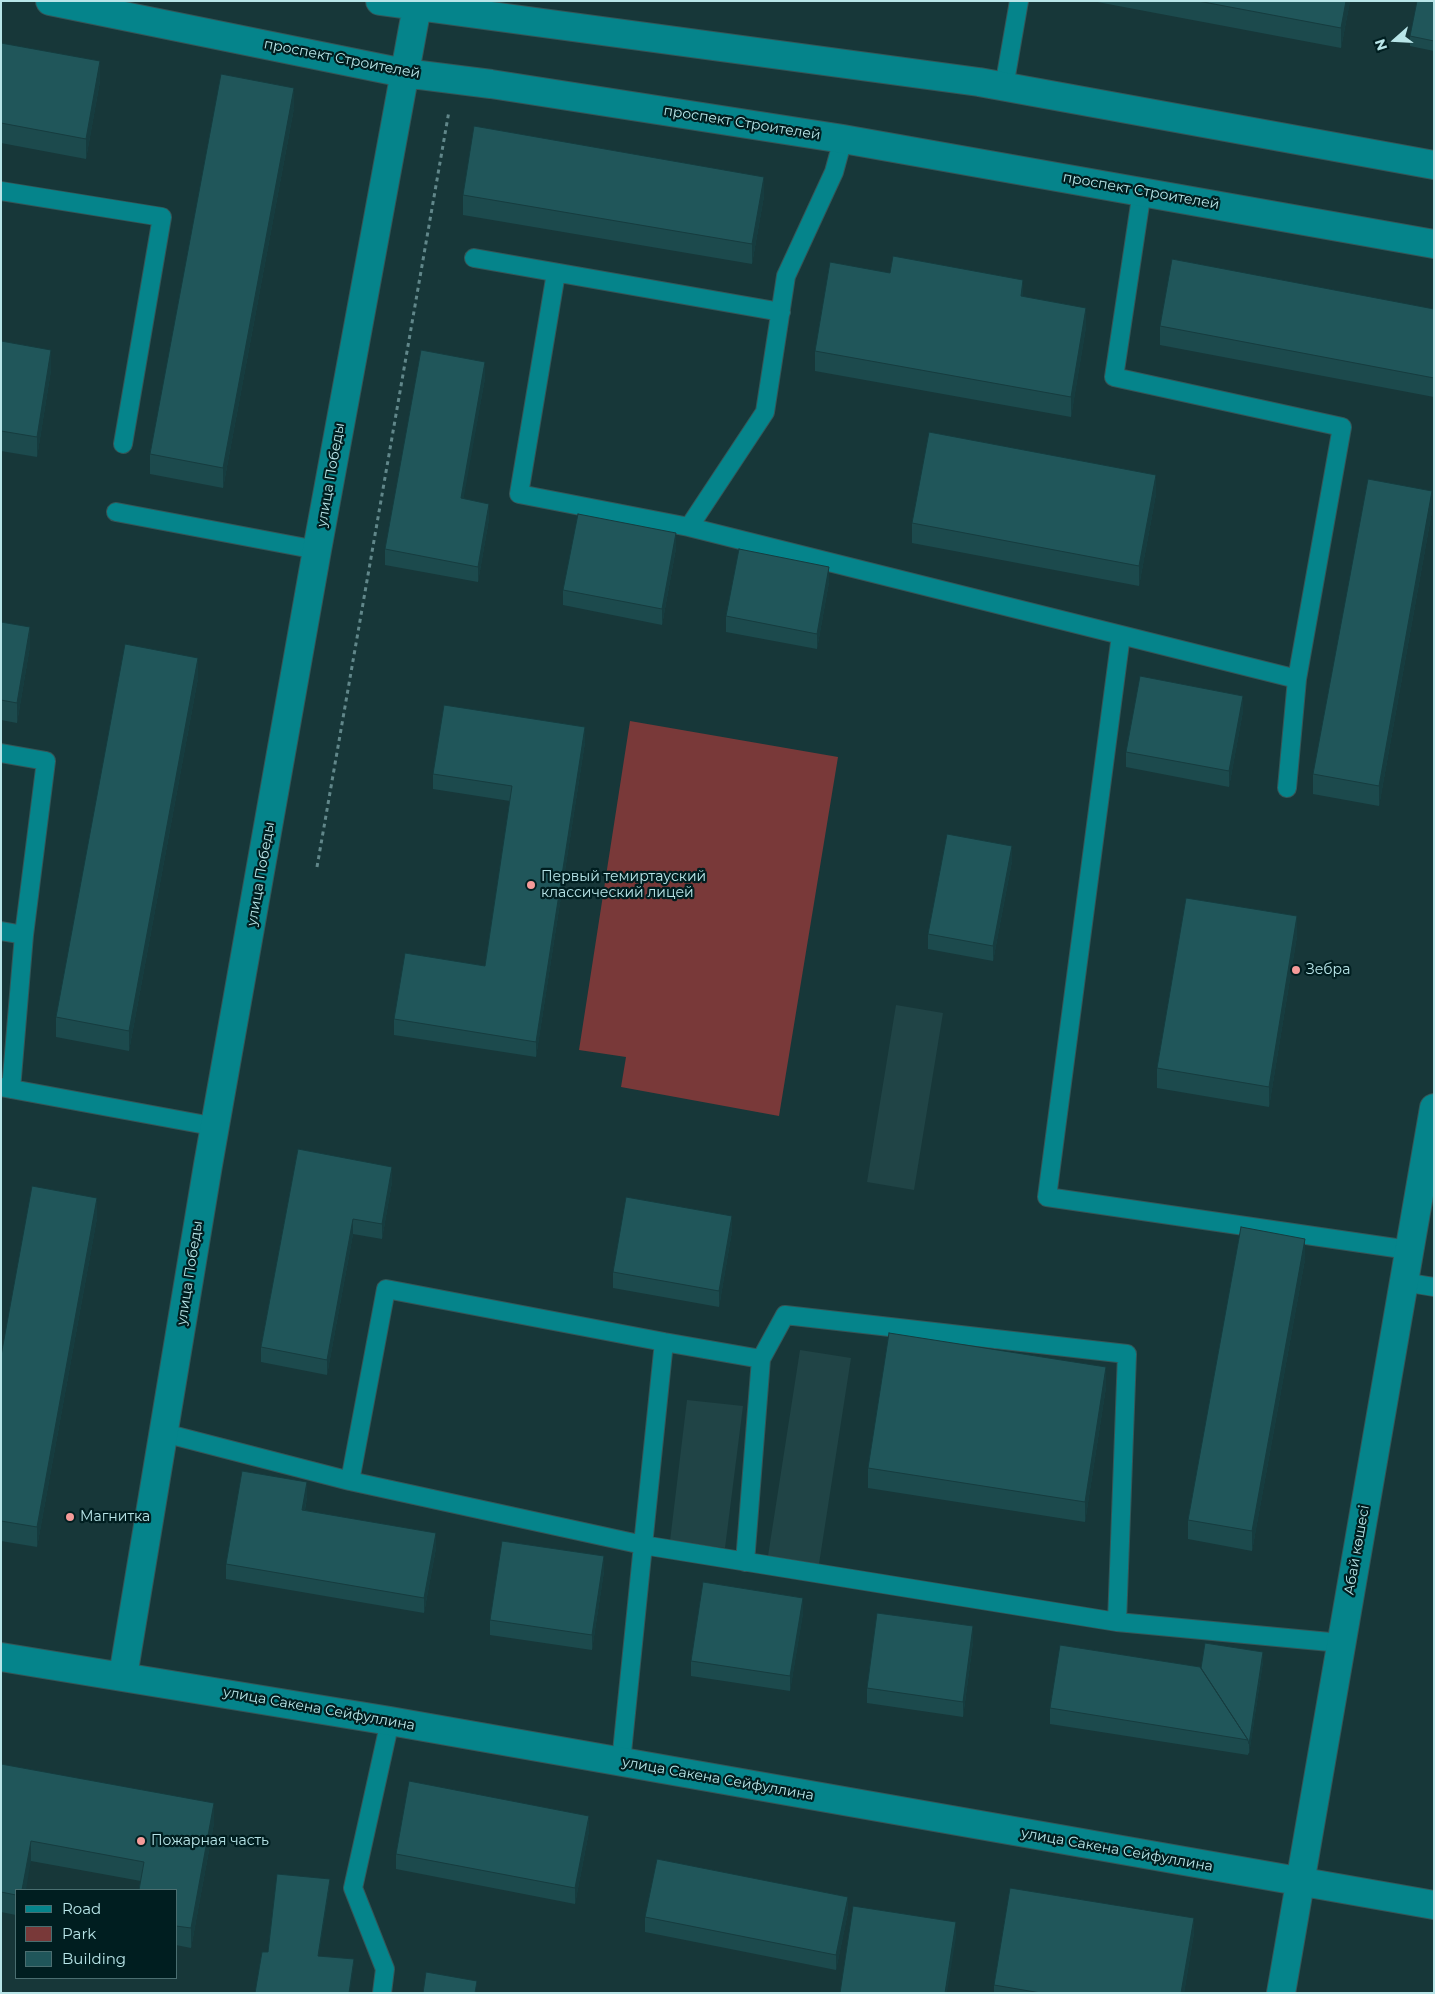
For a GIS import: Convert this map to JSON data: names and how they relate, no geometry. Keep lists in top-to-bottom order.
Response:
{
  "streets": {
    "street": [
      "проспект Строителей",
      "улица Победы",
      "Абай көшесі",
      "улица Сакена Сейфуллина"
    ]
  },
  "crossings": [
    ["проспект Строителей", "улица Победы"],
    ["улица Победы", "улица Сакена Сейфуллина"],
    ["Абай көшесі", "улица Сакена Сейфуллина"]
  ],
  "places": [
    "Первый темиртауский классический лицей",
    "Зебра",
    "Магнитка",
    "Пожарная часть"
  ],
  "legend": ["Road", "Park", "Building"],
  "north": "left"
}
